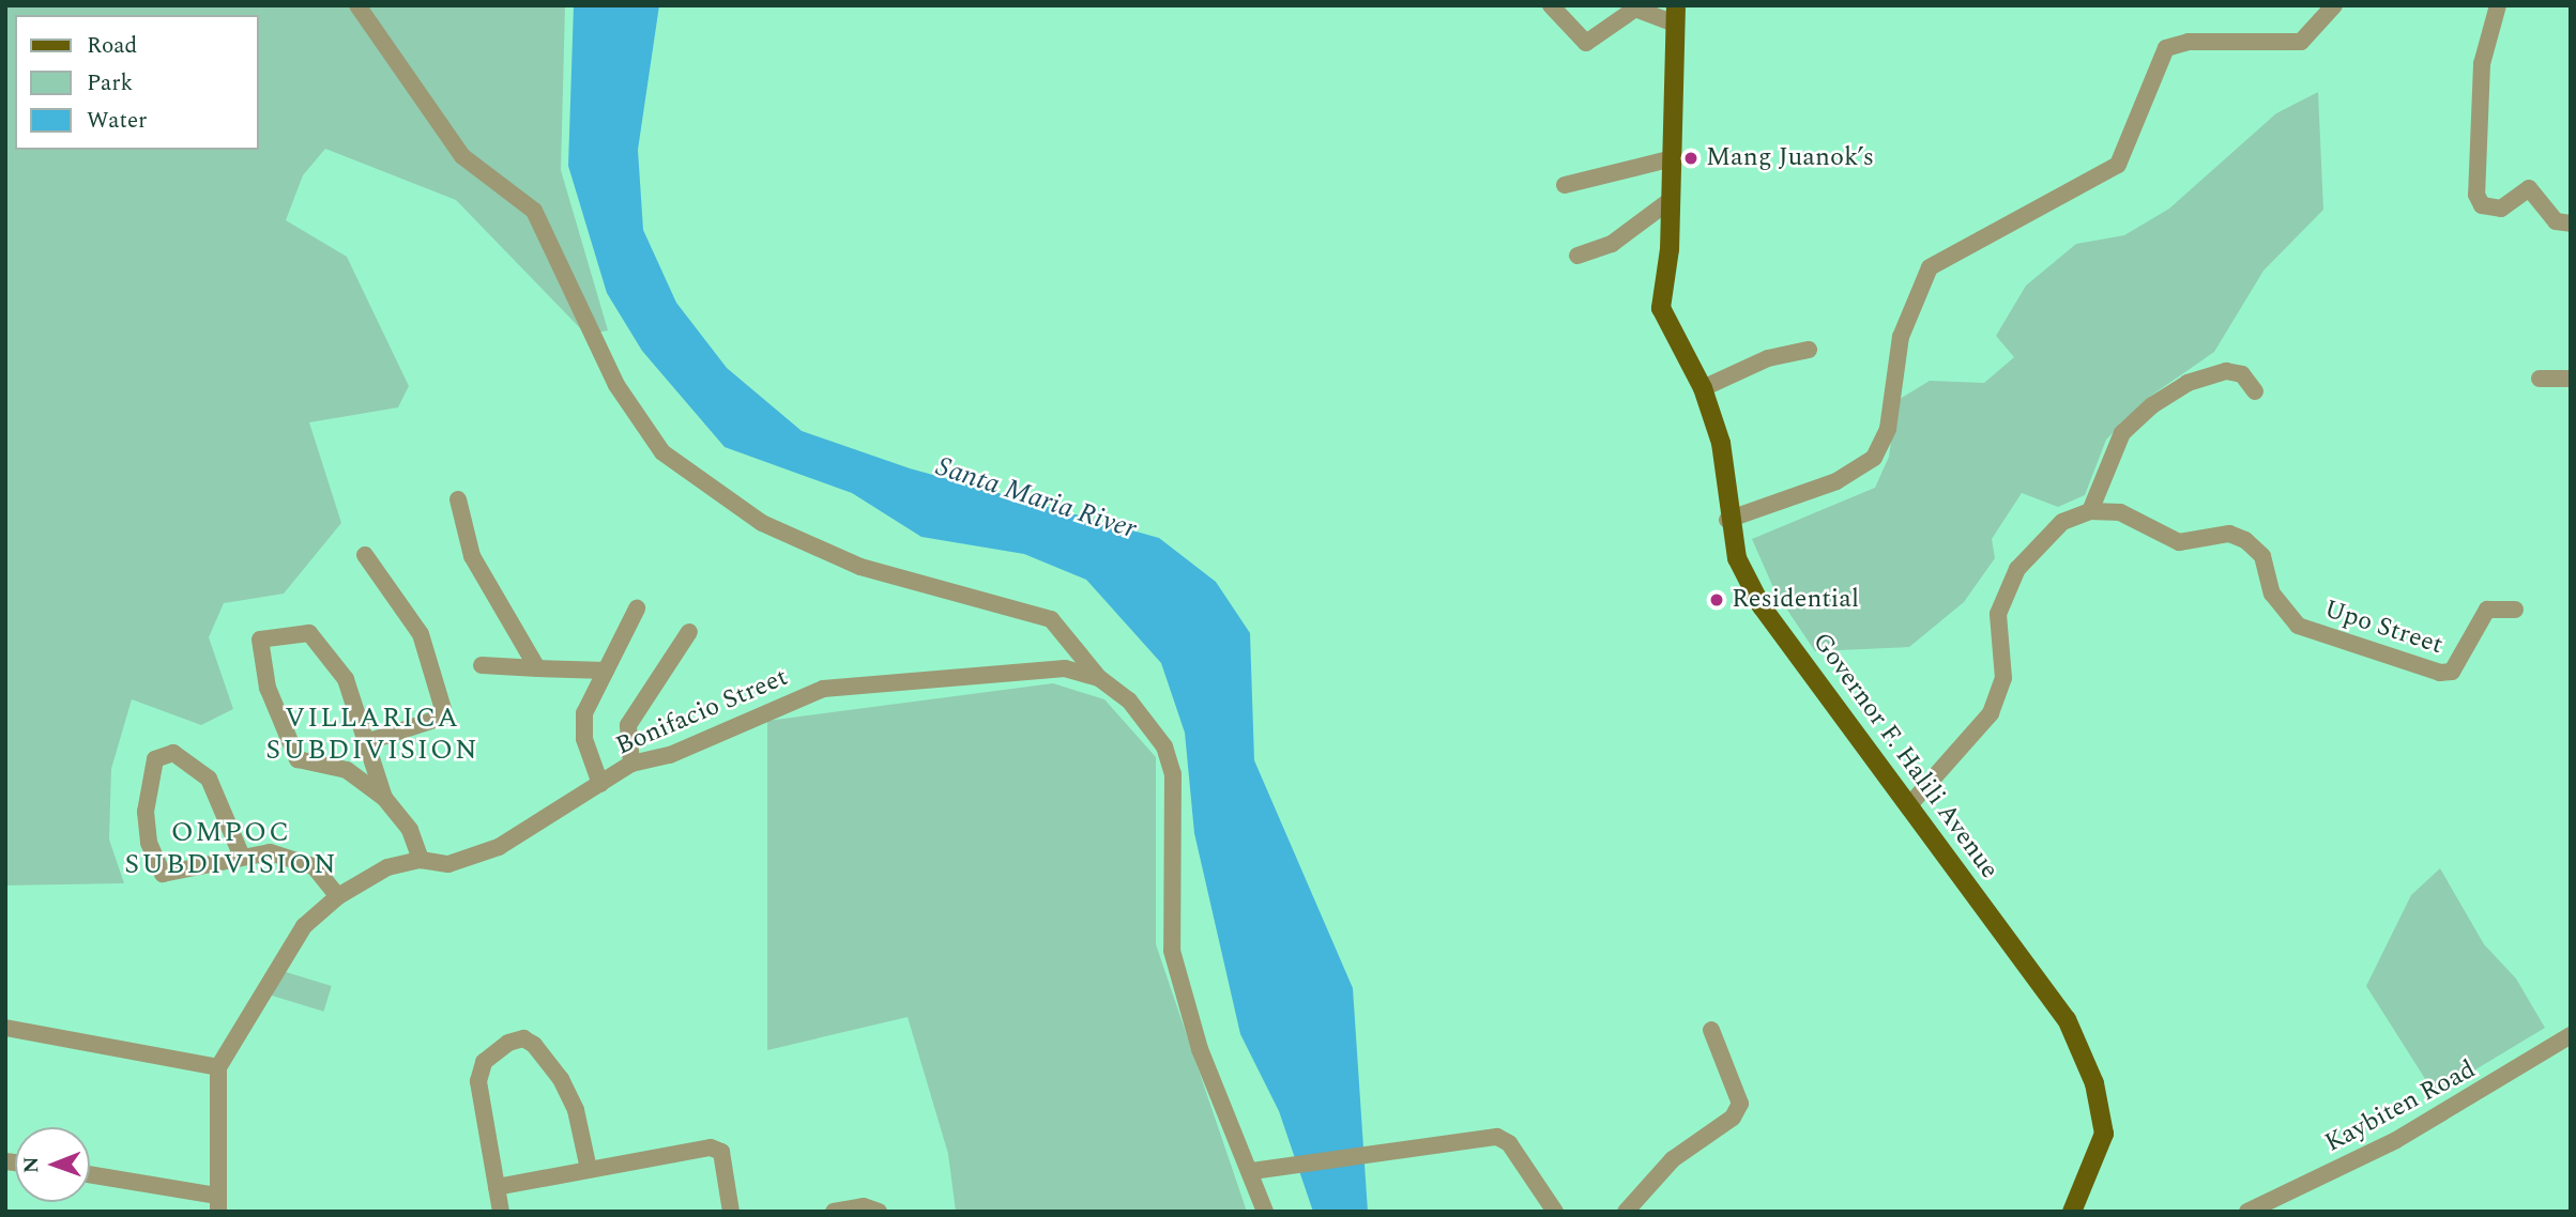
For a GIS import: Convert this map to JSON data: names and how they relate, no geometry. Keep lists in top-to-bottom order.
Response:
{
  "streets": {
    "main road": ["Governor F. Halili Avenue"],
    "street": ["Upo Street", "Bonifacio Street", "Kaybiten Road"]
  },
  "districts": ["VILLARICA SUBDIVISION", "OMPOC SUBDIVISION"],
  "water": ["Santa Maria River"],
  "places": ["Mang Juanok’s", "Residential"],
  "legend": ["Road", "Park", "Water"],
  "north": "left"
}
